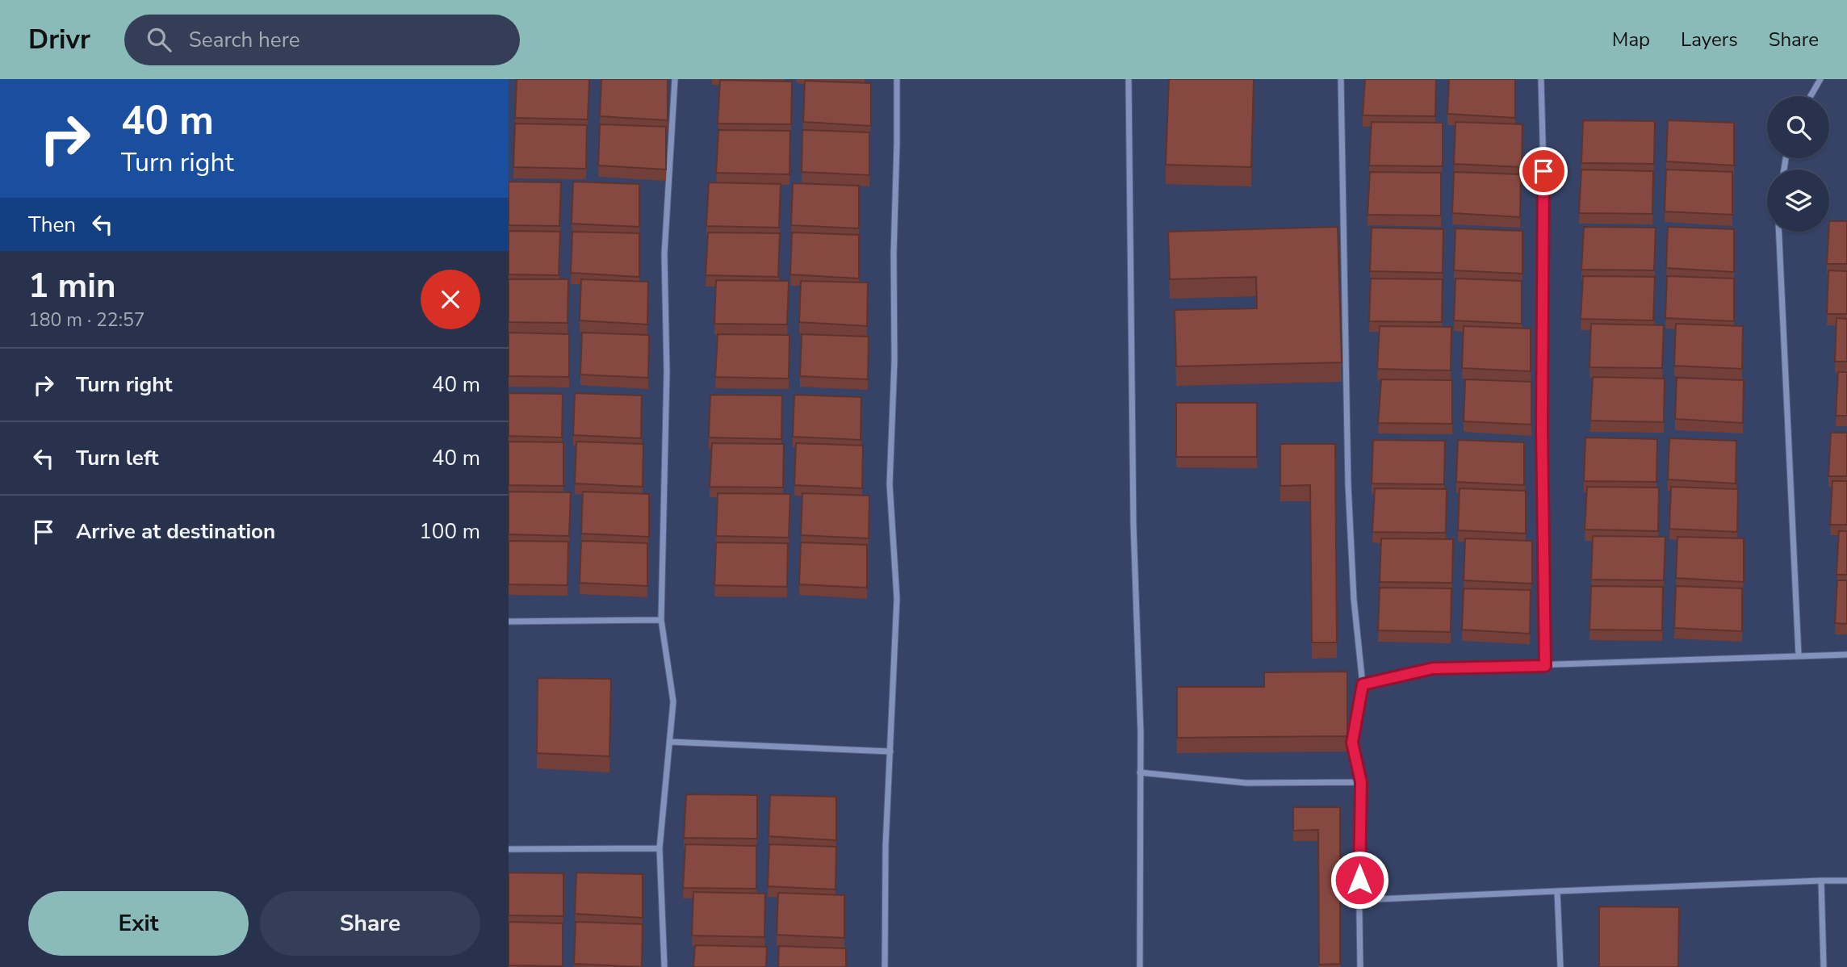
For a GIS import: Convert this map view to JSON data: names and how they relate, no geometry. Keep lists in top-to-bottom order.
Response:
{
  "page": {
    "header": "Drivr",
    "search": "Search here",
    "nav": ["Map", "Layers", "Share"],
    "turn": ["40 m", "Turn right"],
    "then": "Then",
    "heading": ["1 min", "180 m · 22:57"],
    "list": [
      {
        "name": "Turn right",
        "value": "40 m"
      },
      {
        "name": "Turn left",
        "value": "40 m"
      },
      {
        "name": "Arrive at destination",
        "value": "100 m"
      }
    ],
    "buttons": ["Exit", "Share"]
  }
}
